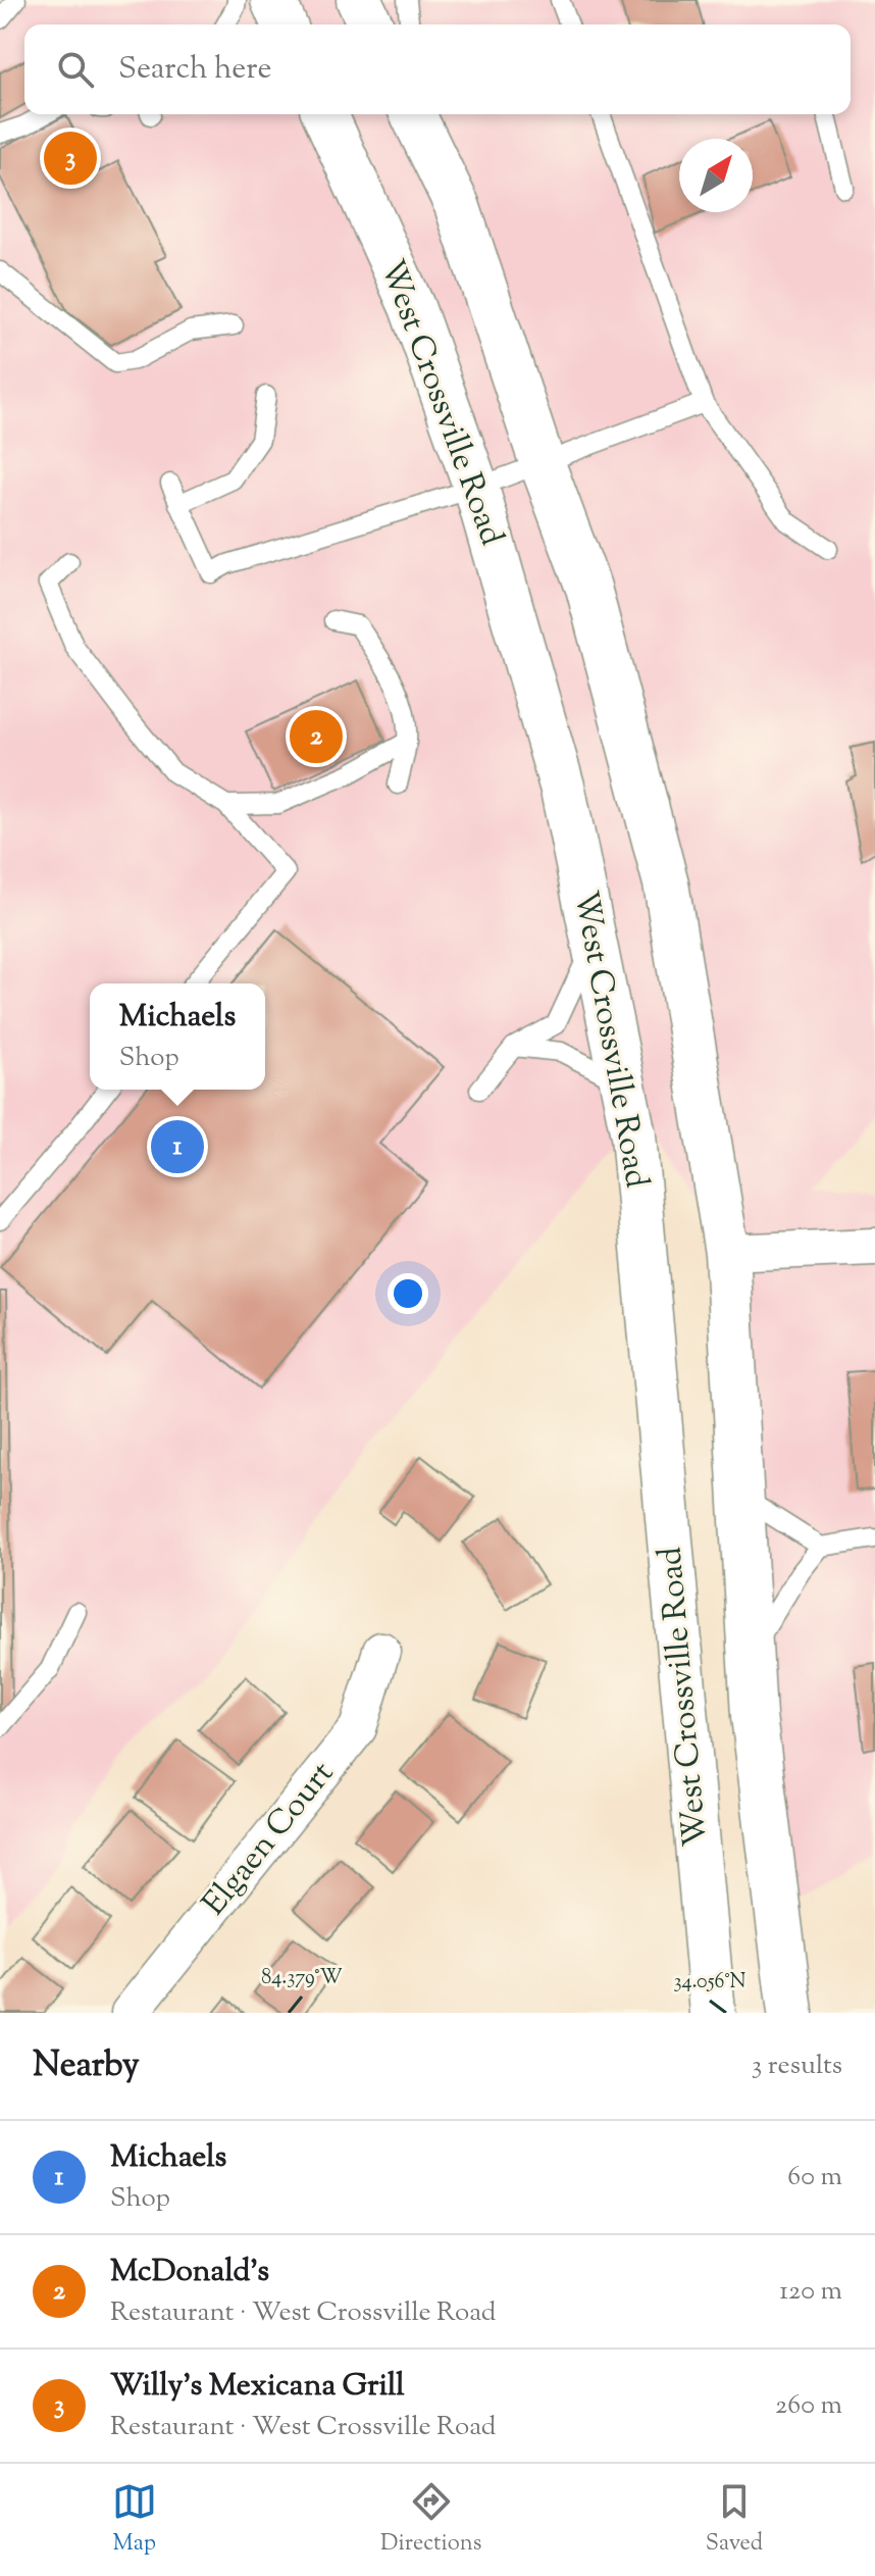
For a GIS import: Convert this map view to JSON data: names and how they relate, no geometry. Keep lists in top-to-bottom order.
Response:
{
  "streets": {
    "main road": ["West Crossville Road"],
    "street": ["Elgaen Court"]
  },
  "north": "top right",
  "page": {
    "search": "Search here",
    "pins": ["3", "2", "1"],
    "popup": ["Michaels", "Shop"],
    "heading": ["Nearby", "3 results"],
    "list": [
      {
        "mark": "1",
        "name": "Michaels",
        "note": "Shop",
        "value": "60 m"
      },
      {
        "mark": "2",
        "name": "McDonald's",
        "note": "Restaurant · West Crossville Road",
        "value": "120 m"
      },
      {
        "mark": "3",
        "name": "Willy's Mexicana Grill",
        "note": "Restaurant · West Crossville Road",
        "value": "260 m"
      }
    ],
    "nav": ["Map", "Directions", "Saved"]
  },
  "coordinates": ["84.379°W", "34.056°N"]
}
